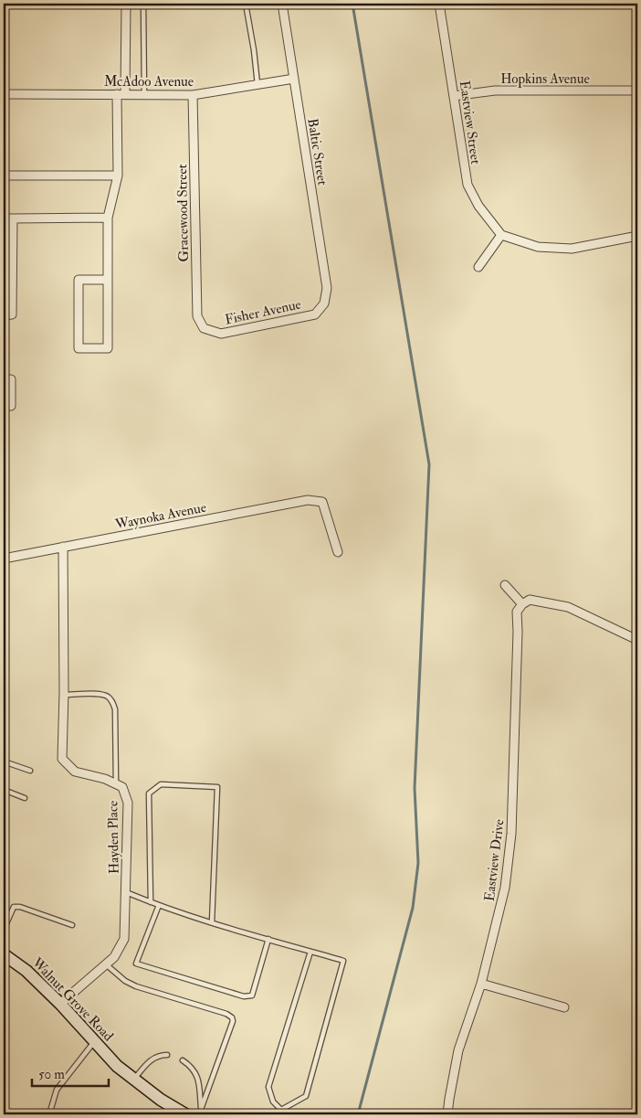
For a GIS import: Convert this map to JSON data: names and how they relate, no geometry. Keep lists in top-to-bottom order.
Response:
{
  "streets": {
    "main road": ["Walnut Grove Road"],
    "street": [
      "Hopkins Avenue",
      "McAdoo Avenue",
      "Eastview Street",
      "Baltic Street",
      "Gracewood Street",
      "Fisher Avenue",
      "Waynoka Avenue",
      "Hayden Place",
      "Eastview Drive"
    ]
  },
  "crossings": [
    ["Hopkins Avenue", "Eastview Street"],
    ["McAdoo Avenue", "Baltic Street"],
    ["McAdoo Avenue", "Gracewood Street"],
    ["Baltic Street", "Fisher Avenue"],
    ["Gracewood Street", "Fisher Avenue"],
    ["Waynoka Avenue", "Hayden Place"],
    ["Hayden Place", "Walnut Grove Road"]
  ],
  "scale_bar": "50 m"
}
